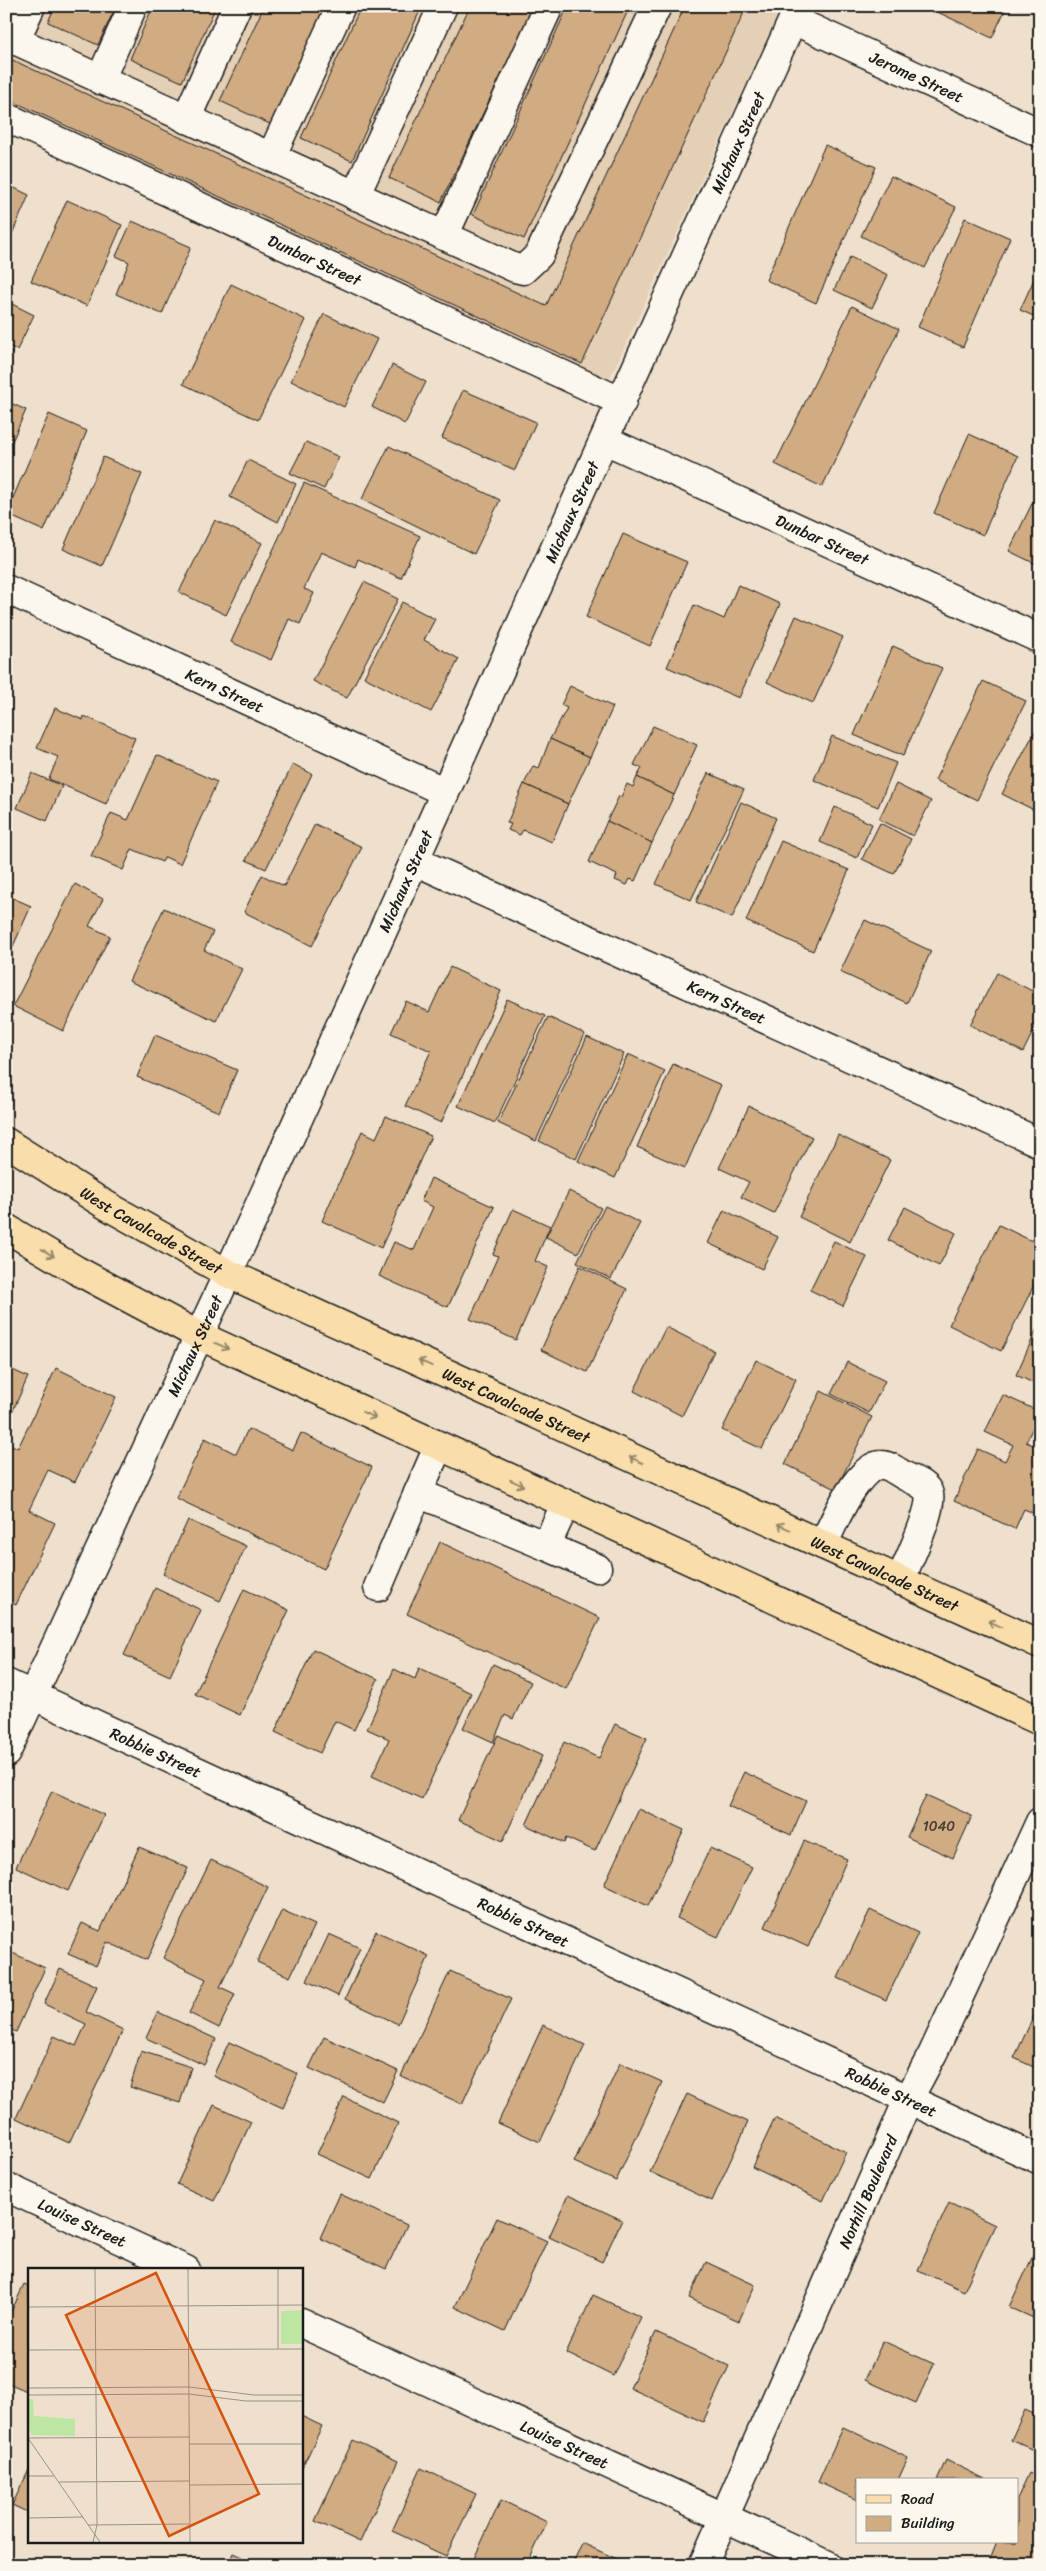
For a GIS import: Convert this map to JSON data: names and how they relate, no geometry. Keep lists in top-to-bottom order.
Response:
{
  "streets": {
    "main road": ["West Cavalcade Street"],
    "street": [
      "Jerome Street",
      "Michaux Street",
      "Dunbar Street",
      "Kern Street",
      "Robbie Street",
      "Norhill Boulevard",
      "Louise Street"
    ]
  },
  "crossings": [
    ["Jerome Street", "Michaux Street"],
    ["Michaux Street", "Dunbar Street"],
    ["Michaux Street", "Kern Street"],
    ["Michaux Street", "West Cavalcade Street"],
    ["Michaux Street", "Robbie Street"],
    ["Robbie Street", "Norhill Boulevard"],
    ["Norhill Boulevard", "Louise Street"]
  ],
  "house_numbers": ["1040"],
  "legend": ["Road", "Building"]
}
